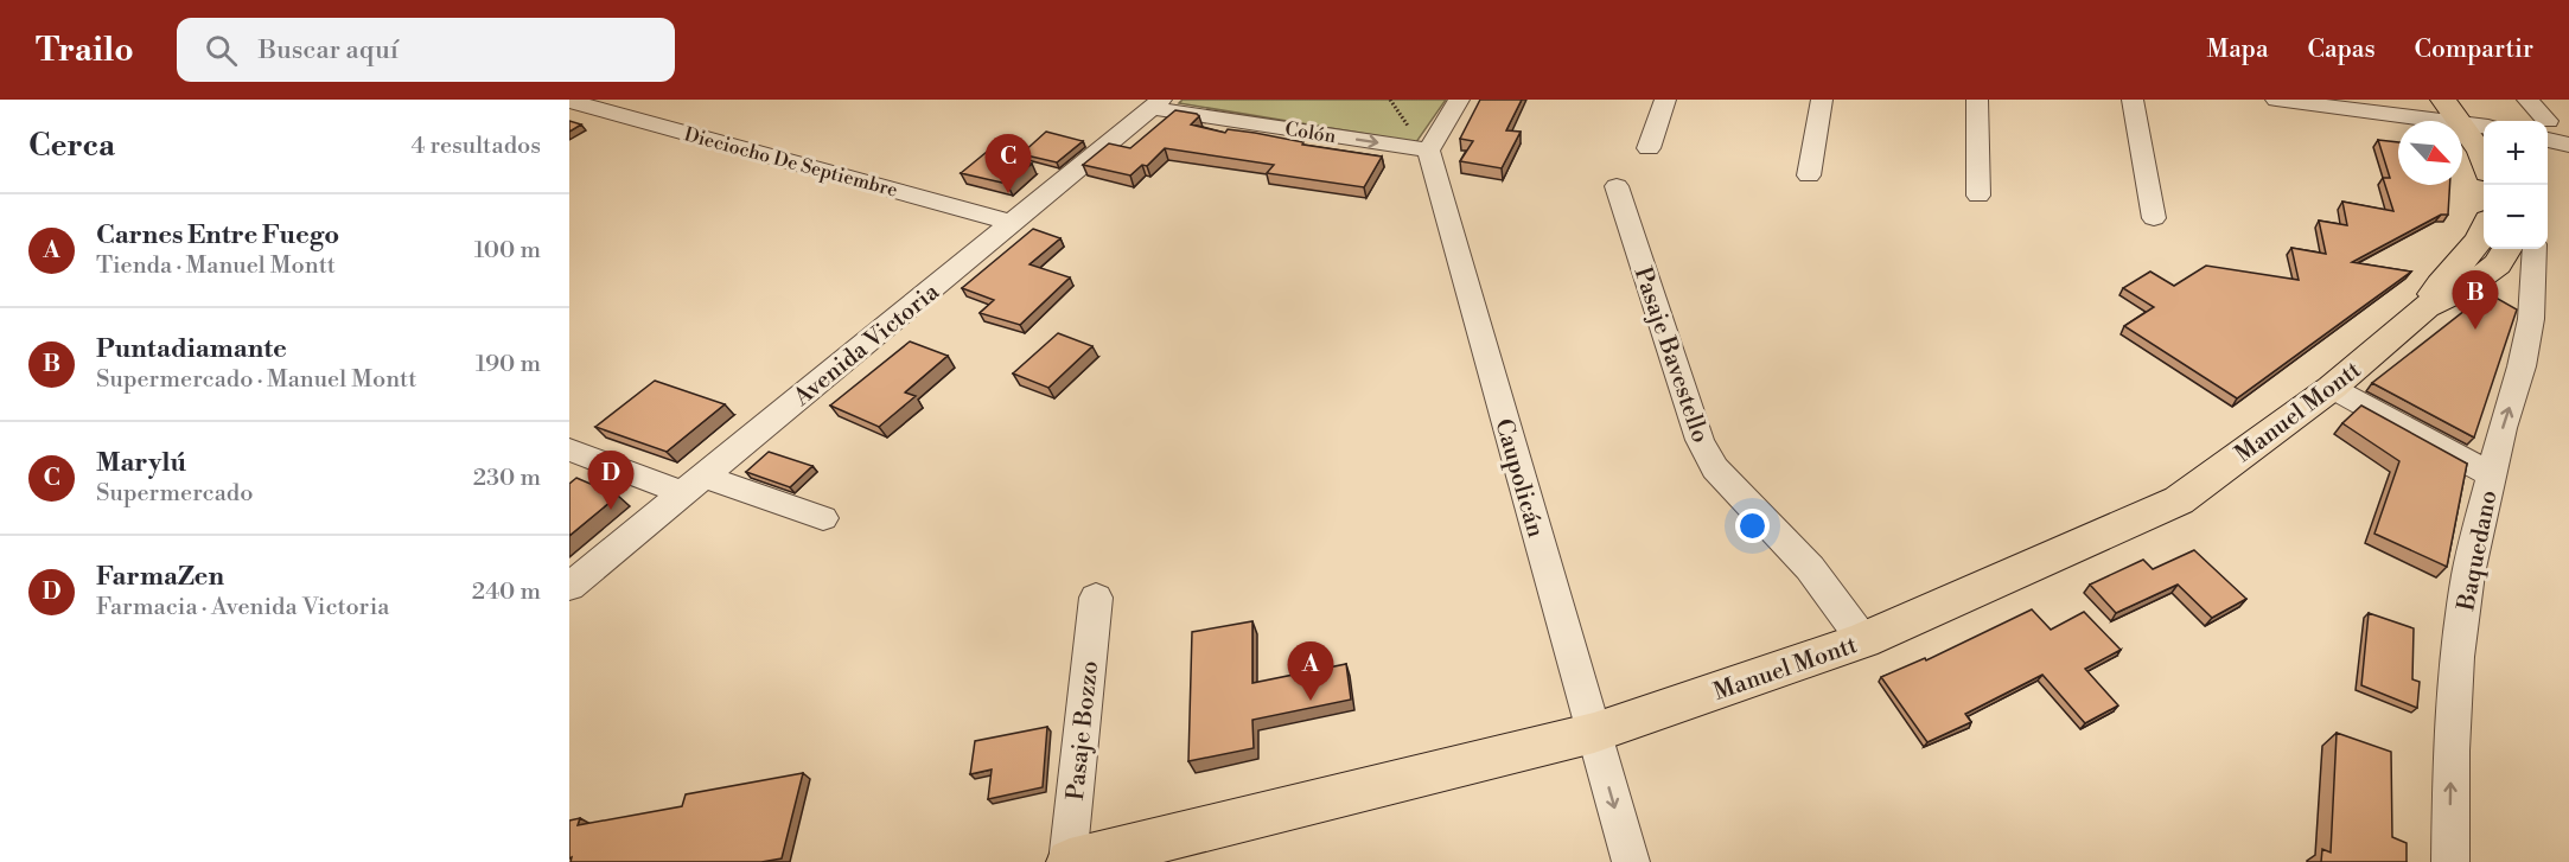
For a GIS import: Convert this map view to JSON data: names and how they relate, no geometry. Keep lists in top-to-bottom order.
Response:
{
  "streets": {
    "main road": ["Manuel Montt"],
    "street": [
      "Colón",
      "Dieciocho De Septiembre",
      "Avenida Victoria",
      "Pasaje Bavestello",
      "Caupolicán",
      "Baquedano",
      "Pasaje Bozzo"
    ]
  },
  "crossings": [
    ["Colón", "Avenida Victoria"],
    ["Colón", "Caupolicán"],
    ["Dieciocho De Septiembre", "Avenida Victoria"],
    ["Pasaje Bavestello", "Manuel Montt"],
    ["Manuel Montt", "Caupolicán"],
    ["Manuel Montt", "Pasaje Bozzo"]
  ],
  "one_way": ["Colón", "Baquedano"],
  "north": "bottom right",
  "page": {
    "header": "Trailo",
    "search": "Buscar aquí",
    "nav": ["Mapa", "Capas", "Compartir"],
    "heading": ["Cerca", "4 resultados"],
    "map_buttons": ["+", "−"],
    "pins": [
      "C",
      "B",
      "D",
      "A"
    ],
    "list": [
      {
        "mark": "A",
        "name": "Carnes Entre Fuego",
        "note": "Tienda · Manuel Montt",
        "value": "100 m"
      },
      {
        "mark": "B",
        "name": "Puntadiamante",
        "note": "Supermercado · Manuel Montt",
        "value": "190 m"
      },
      {
        "mark": "C",
        "name": "Marylú",
        "note": "Supermercado",
        "value": "230 m"
      },
      {
        "mark": "D",
        "name": "FarmaZen",
        "note": "Farmacia · Avenida Victoria",
        "value": "240 m"
      }
    ]
  }
}
